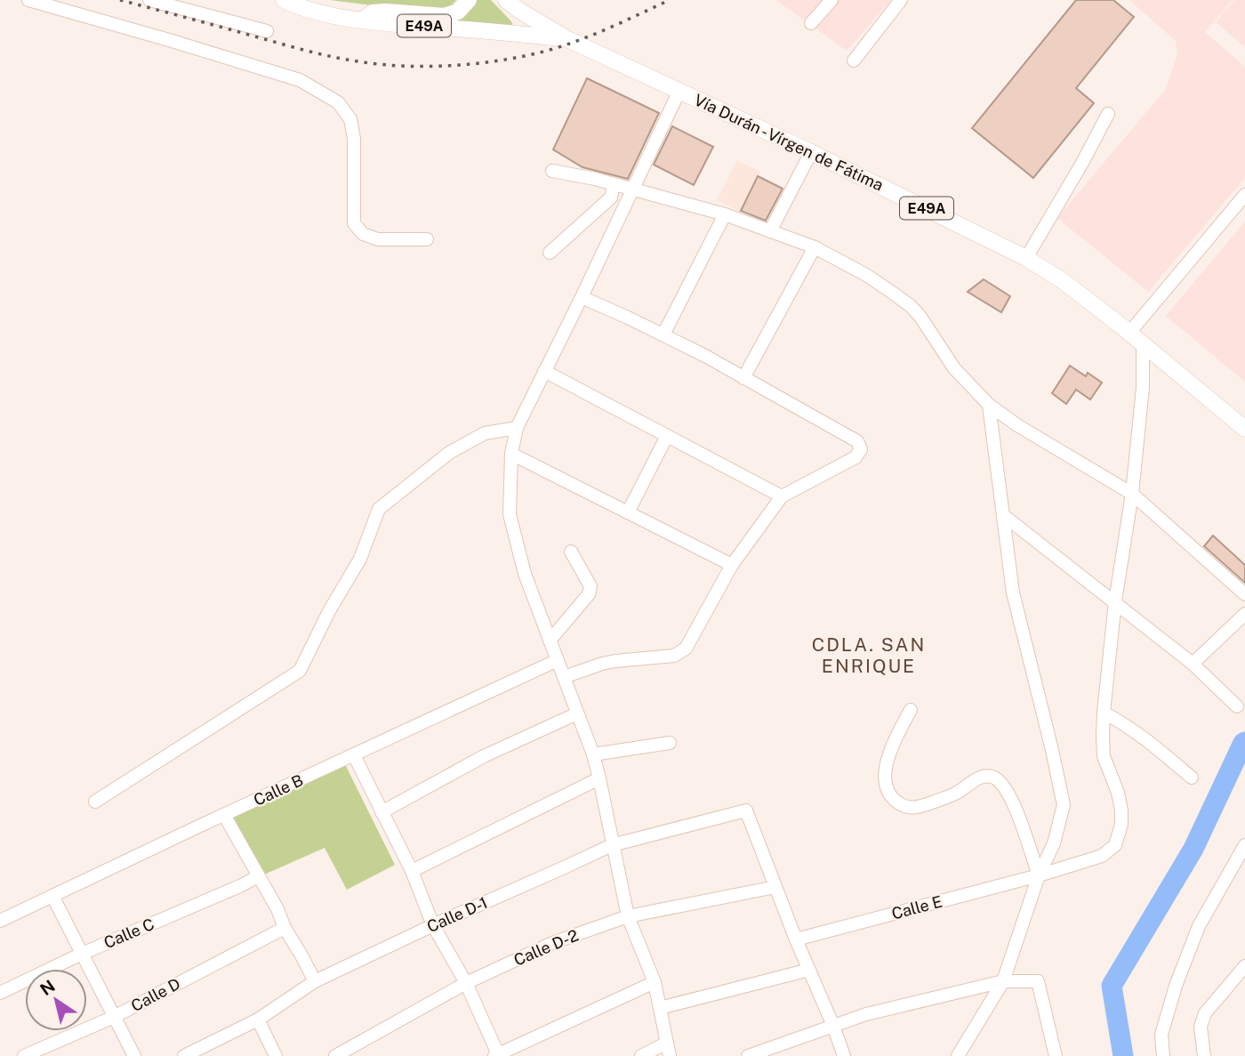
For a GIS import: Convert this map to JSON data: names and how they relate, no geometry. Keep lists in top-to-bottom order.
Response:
{
  "streets": {
    "main road": ["E49A", "Vía Durán - Vírgen de Fátima"],
    "street": [
      "Calle B",
      "Calle E",
      "Calle D-1",
      "Calle C",
      "Calle D-2",
      "Calle D"
    ]
  },
  "crossings": [
    ["Vía Durán - Vírgen de Fátima", "Calle E"],
    ["Calle D-1", "Calle D-2"]
  ],
  "districts": ["CDLA. SAN ENRIQUE"],
  "north": "top left"
}
